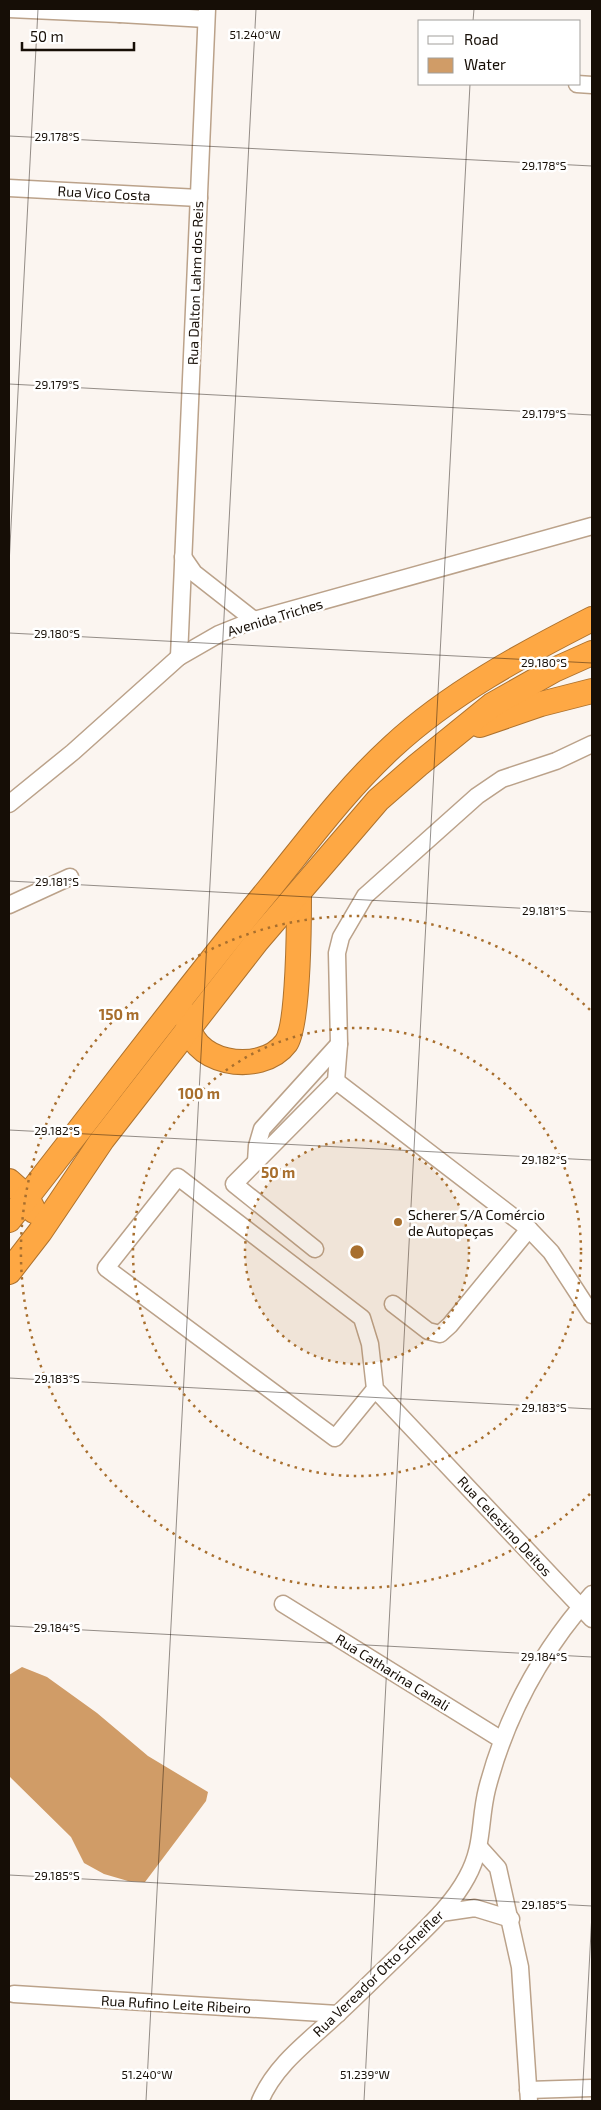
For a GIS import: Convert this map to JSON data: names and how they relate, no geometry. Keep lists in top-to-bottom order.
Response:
{
  "streets": {
    "street": [
      "Rua Vico Costa",
      "Rua Dalton Lahm dos Reis",
      "Avenida Triches",
      "Rua Celestino Deitos",
      "Rua Catharina Canali",
      "Rua Vereador Otto Scheifler",
      "Rua Rufino Leite Ribeiro"
    ]
  },
  "crossings": [
    ["Rua Vico Costa", "Rua Dalton Lahm dos Reis"],
    ["Rua Dalton Lahm dos Reis", "Avenida Triches"],
    ["Rua Celestino Deitos", "Rua Vereador Otto Scheifler"],
    ["Rua Catharina Canali", "Rua Vereador Otto Scheifler"],
    ["Rua Vereador Otto Scheifler", "Rua Rufino Leite Ribeiro"]
  ],
  "places": ["Scherer S/A Comércio de Autopeças"],
  "legend": ["Road", "Water"],
  "scale_bar": "50 m",
  "coordinates": [
    "51.240°W",
    "29.178°S",
    "29.179°S",
    "29.180°S",
    "29.181°S",
    "29.182°S",
    "29.183°S",
    "29.184°S",
    "29.185°S",
    "51.239°W"
  ],
  "rings": ["150 m", "100 m", "50 m"]
}
